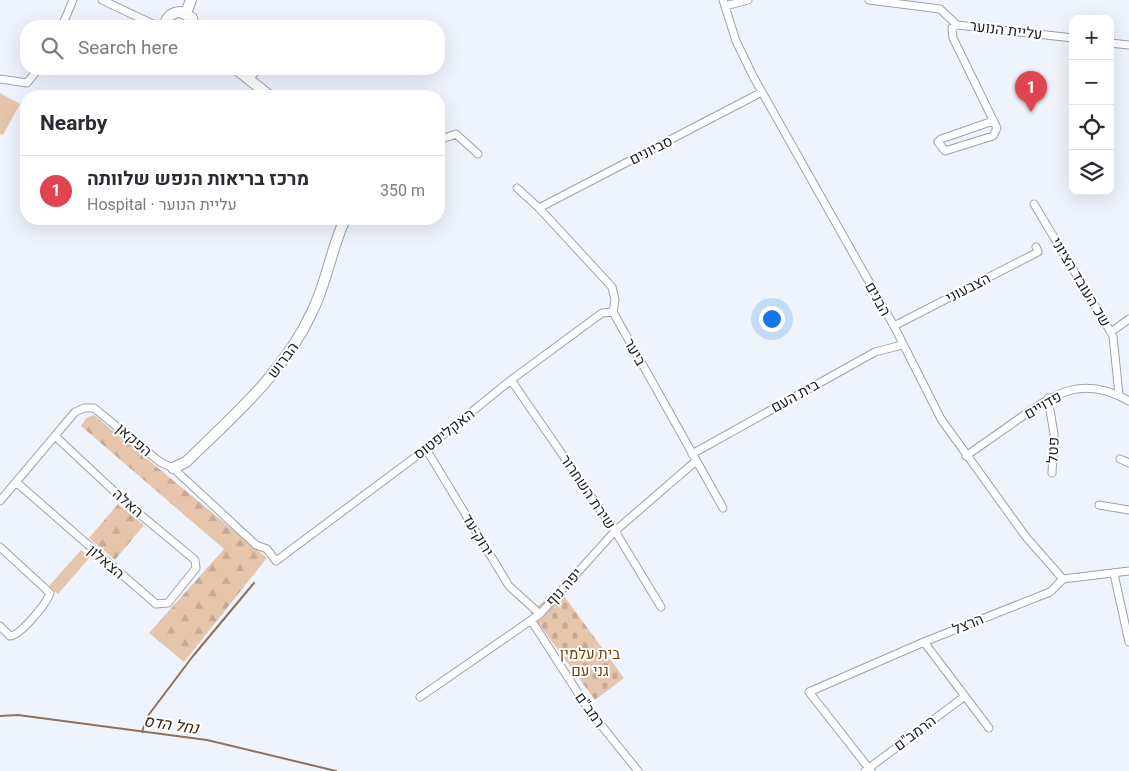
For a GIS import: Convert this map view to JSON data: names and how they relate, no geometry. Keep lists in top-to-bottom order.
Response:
{
  "streets": {
    "street": [
      "עליית הנוער",
      "סביונים",
      "שכ העובד הציוני",
      "הצבעוני",
      "הבנים",
      "ביער",
      "הברוש",
      "בית העם",
      "פדויים",
      "האקליפטוס",
      "הפקאן",
      "פטל",
      "שירת השחרור",
      "האלה",
      "ירוק-עד",
      "הצאלון",
      "יפה נוף",
      "הרצל",
      "רמב\"ם",
      "הרמב\"ם"
    ]
  },
  "crossings": [
    ["סביונים", "הבנים"],
    ["סביונים", "ביער"],
    ["שכ העובד הציוני", "פדויים"],
    ["הצבעוני", "הבנים"],
    ["הבנים", "בית העם"],
    ["הבנים", "פדויים"],
    ["הבנים", "הרצל"],
    ["ביער", "בית העם"],
    ["ביער", "האקליפטוס"],
    ["ביער", "יפה נוף"],
    ["הברוש", "הפקאן"],
    ["בית העם", "יפה נוף"],
    ["פדויים", "פטל"],
    ["האקליפטוס", "הפקאן"],
    ["האקליפטוס", "שירת השחרור"],
    ["האקליפטוס", "ירוק-עד"],
    ["הפקאן", "האלה"],
    ["הפקאן", "הצאלון"],
    ["שירת השחרור", "יפה נוף"],
    ["האלה", "הצאלון"],
    ["ירוק-עד", "יפה נוף"],
    ["יפה נוף", "רמב\"ם"],
    ["הרצל", "הרמב\"ם"]
  ],
  "water": ["נחל הדס"],
  "parks": ["בית עלמין גני עם"],
  "page": {
    "map_buttons": ["+", "−"],
    "search": "Search here",
    "pins": "1",
    "heading": "Nearby",
    "list": [
      {
        "mark": "1",
        "name": "מרכז בריאות הנפש שלוותה",
        "note": "Hospital · עליית הנוער",
        "value": "350 m"
      }
    ]
  }
}
